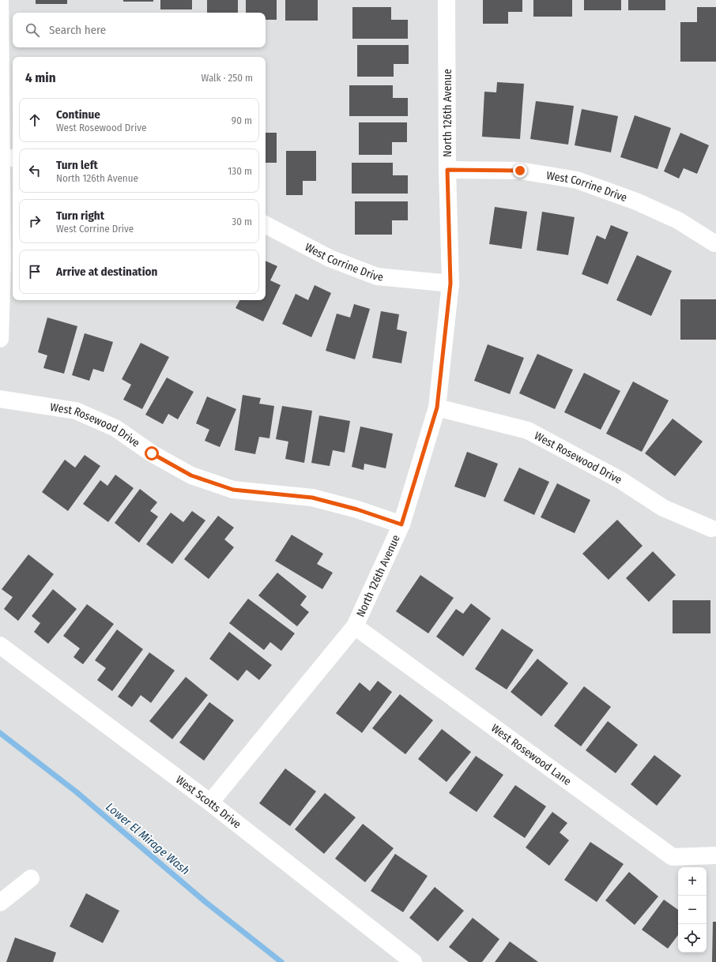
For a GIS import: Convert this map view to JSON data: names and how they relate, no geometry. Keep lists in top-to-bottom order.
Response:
{
  "streets": {
    "street": [
      "North 126th Avenue",
      "West Corrine Drive",
      "West Rosewood Drive",
      "West Rosewood Lane",
      "West Scotts Drive"
    ]
  },
  "crossings": [
    ["North 126th Avenue", "West Corrine Drive"],
    ["North 126th Avenue", "West Rosewood Drive"],
    ["North 126th Avenue", "West Rosewood Lane"],
    ["North 126th Avenue", "West Scotts Drive"]
  ],
  "water": ["Lower El Mirage Wash"],
  "page": {
    "search": "Search here",
    "heading": ["4 min", "Walk · 250 m"],
    "list": [
      ["Continue", "West Rosewood Drive", "90 m"],
      ["Turn left", "North 126th Avenue", "130 m"],
      ["Turn right", "West Corrine Drive", "30 m"],
      "Arrive at destination"
    ],
    "map_buttons": ["+", "−"]
  }
}
